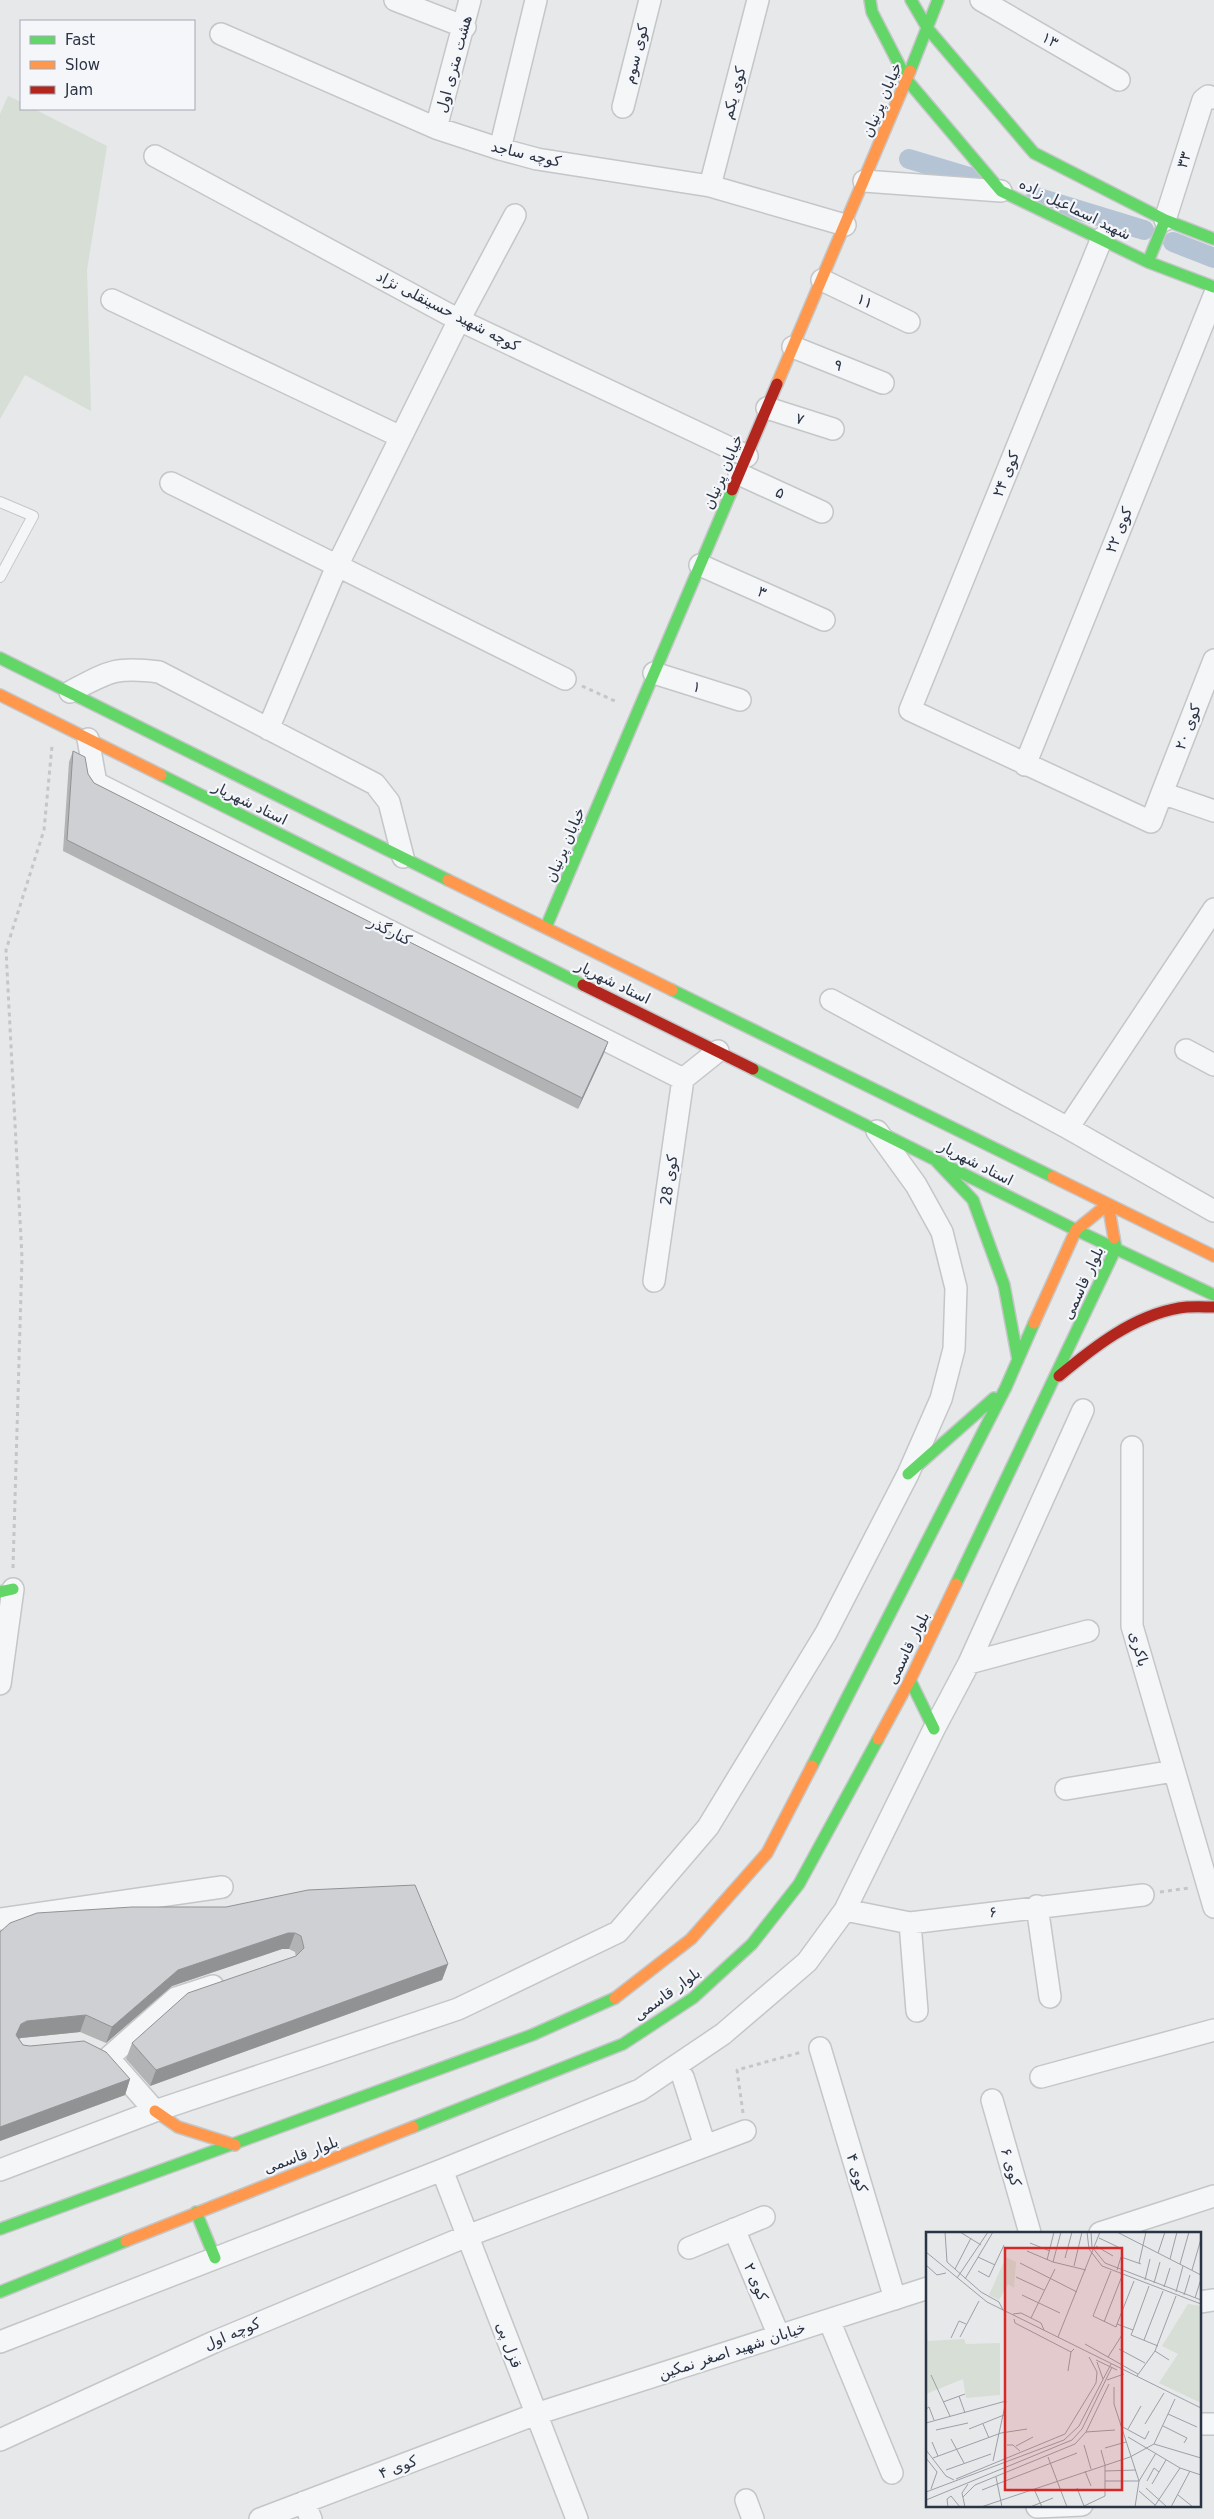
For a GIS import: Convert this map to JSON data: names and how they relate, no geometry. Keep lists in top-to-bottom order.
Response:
{
  "streets": {
    "main road": [
      "خیابان پرنیان",
      "شهید اسماعیل زاده",
      "استاد شهریار",
      "بلوار قاسمی"
    ],
    "street": [
      "۱۳",
      "کوی سوم",
      "هشت متری اول",
      "کوی یکم",
      "کوچه ساجد",
      "۳۳",
      "۱۱",
      "کوچه شهید حسینقلی نژاد",
      "۹",
      "۷",
      "کوی ۲۴",
      "۵",
      "کوی ۲۲",
      "۳",
      "۱",
      "کوی ۲۰",
      "کنارگذر",
      "کوی 28",
      "باکری",
      "۶",
      "کوی ۶",
      "کوی ۴",
      "کوی ۲",
      "کوچه اول",
      "قزل پی",
      "خیابان شهید اصغر نمکین"
    ]
  },
  "crossings": [
    ["هشت متری اول", "کوچه ساجد"],
    ["کوی یکم", "کوچه ساجد"],
    ["خیابان پرنیان", "کوچه ساجد"],
    ["خیابان پرنیان", "شهید اسماعیل زاده"],
    ["خیابان پرنیان", "۱۱"],
    ["خیابان پرنیان", "کوچه شهید حسینقلی نژاد"],
    ["خیابان پرنیان", "۹"],
    ["خیابان پرنیان", "۷"],
    ["خیابان پرنیان", "۵"],
    ["خیابان پرنیان", "۳"],
    ["خیابان پرنیان", "۱"],
    ["خیابان پرنیان", "استاد شهریار"],
    ["۳۳", "شهید اسماعیل زاده"],
    ["شهید اسماعیل زاده", "کوی ۲۴"],
    ["کوچه شهید حسینقلی نژاد", "۵"],
    ["کوی ۲۴", "کوی ۲۲"],
    ["کوی ۲۴", "کوی ۲۰"],
    ["کوی ۲۲", "کوی ۲۰"],
    ["استاد شهریار", "کنارگذر"],
    ["استاد شهریار", "بلوار قاسمی"],
    ["کنارگذر", "کوی 28"],
    ["کوی ۴", "قزل پی"],
    ["کوی ۴", "خیابان شهید اصغر نمکین"],
    ["کوی ۲", "خیابان شهید اصغر نمکین"],
    ["کوچه اول", "قزل پی"],
    ["قزل پی", "خیابان شهید اصغر نمکین"]
  ],
  "legend": ["Fast", "Slow", "Jam"]
}
